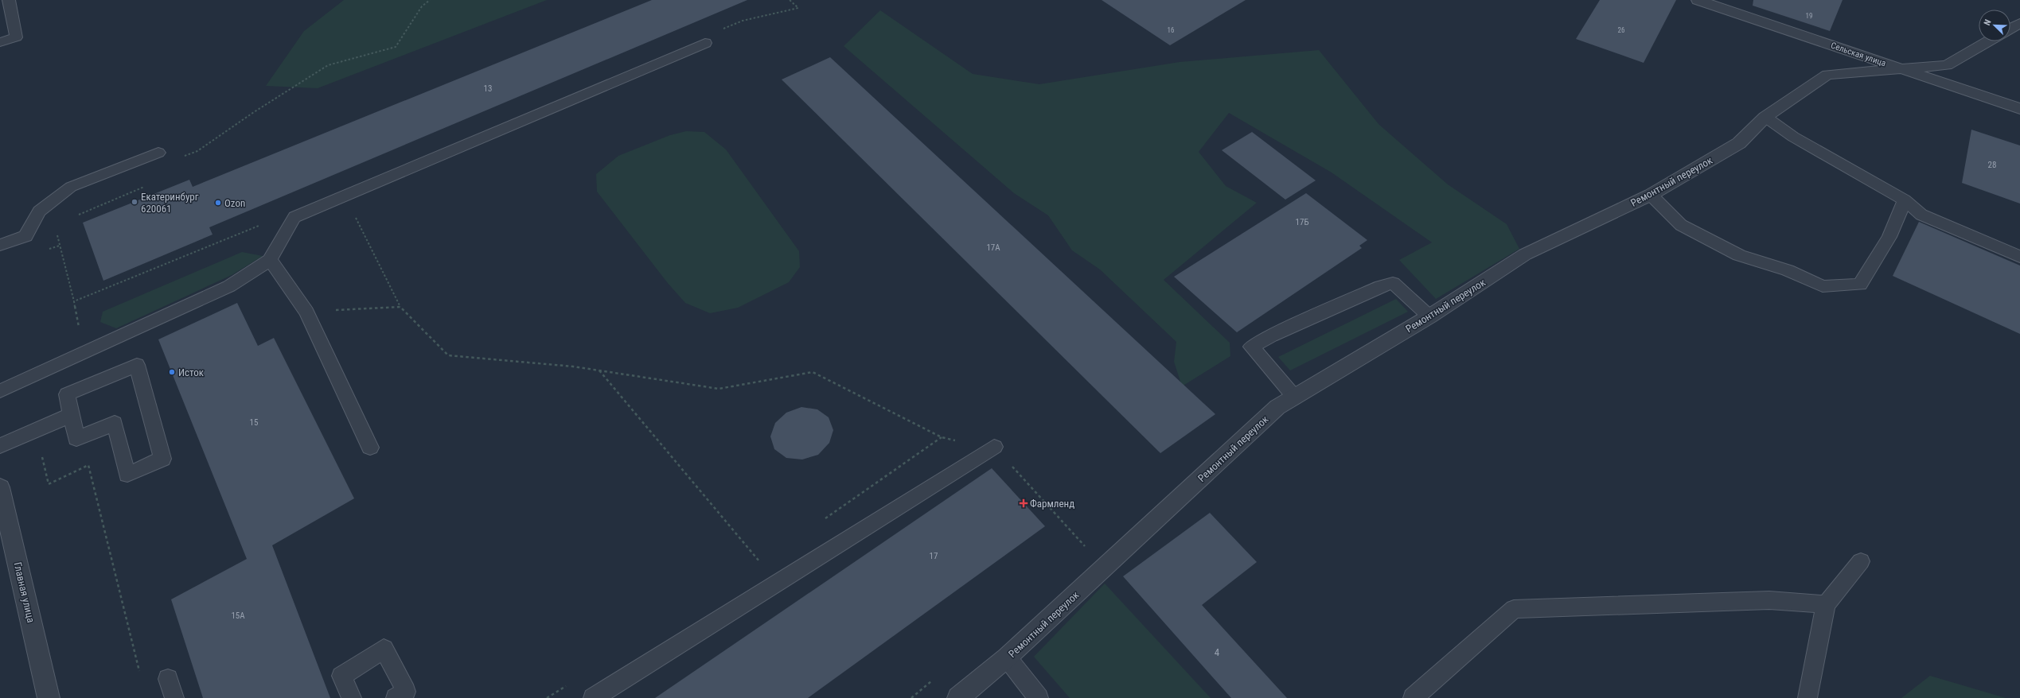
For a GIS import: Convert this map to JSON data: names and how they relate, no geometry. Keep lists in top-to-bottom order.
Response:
{
  "streets": {
    "street": ["Сельская улица", "Ремонтный переулок", "Главная улица"]
  },
  "crossings": [
    ["Сельская улица", "Ремонтный переулок"]
  ],
  "places": {
    "other": ["Екатеринбург 620061", "Ozon", "Исток"],
    "health": ["Фармленд"]
  },
  "house_numbers": [
    "19",
    "16",
    "26",
    "13",
    "28",
    "17Б",
    "17А",
    "15",
    "17",
    "15А",
    "4"
  ],
  "north": "top left"
}
